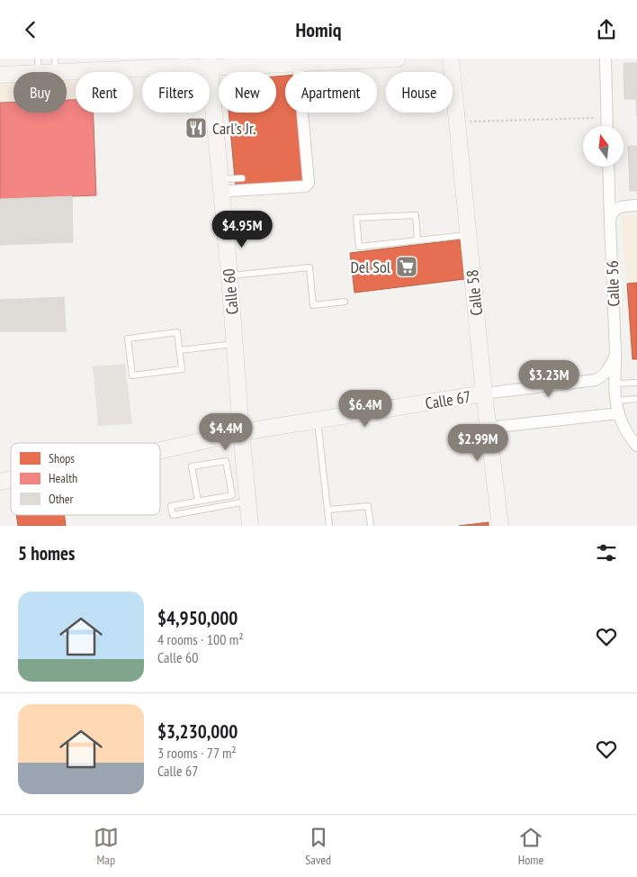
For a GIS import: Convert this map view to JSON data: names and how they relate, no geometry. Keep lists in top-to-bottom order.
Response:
{
  "streets": {
    "main road": ["Calle 60", "Calle 58", "Calle 67"],
    "street": ["Calle 56"]
  },
  "crossings": [
    ["Calle 56", "Calle 67"],
    ["Calle 60", "Calle 67"],
    ["Calle 58", "Calle 67"]
  ],
  "places": {
    "restaurant": ["Carl's Jr."],
    "supermarket": ["Del Sol"]
  },
  "legend": ["Shops", "Health", "Other"],
  "north": "top",
  "page": {
    "header": "Homiq",
    "chip": [
      "Buy",
      "Rent",
      "Filters",
      "New",
      "Apartment",
      "House"
    ],
    "price": [
      "$4.95M",
      "$3.23M",
      "$6.4M",
      "$4.4M",
      "$2.99M"
    ],
    "heading": "5 homes",
    "list": [
      {
        "name": "$4,950,000",
        "note": "4 rooms · 100 m² · Calle 60"
      },
      {
        "name": "$3,230,000",
        "note": "3 rooms · 77 m² · Calle 67"
      }
    ],
    "tabs": ["Map", "Saved", "Home"]
  }
}
